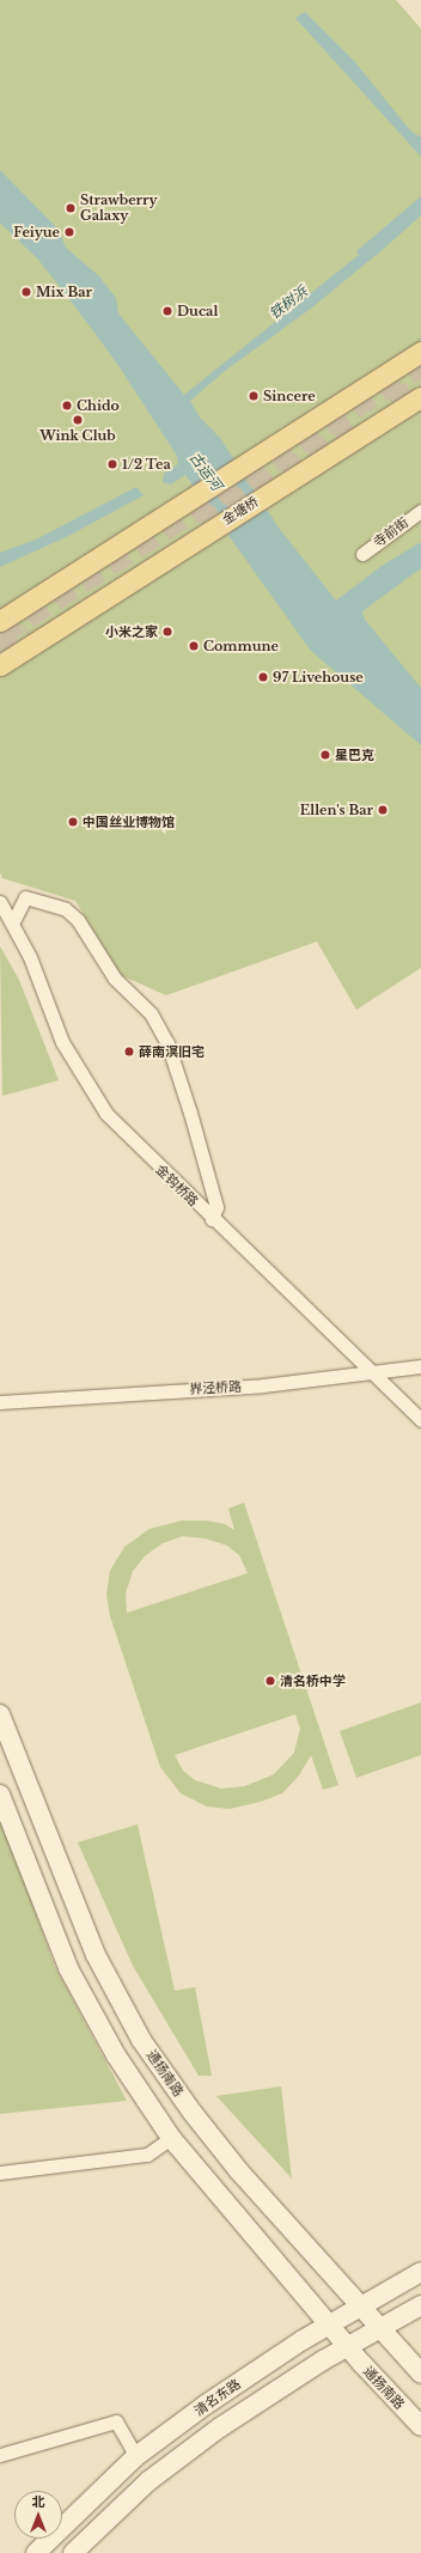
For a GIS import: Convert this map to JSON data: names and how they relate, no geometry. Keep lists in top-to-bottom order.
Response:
{
  "streets": {
    "main road": ["金塘桥", "通扬南路", "清名东路"],
    "street": ["寺前街", "金钩桥路", "界泾桥路"]
  },
  "crossings": [
    ["金钩桥路", "界泾桥路"],
    ["通扬南路", "清名东路"]
  ],
  "water": ["铁树浜", "古运河"],
  "places": [
    "Strawberry Galaxy",
    "Feiyue",
    "Mix Bar",
    "Ducal",
    "Sincere",
    "Chido",
    "Wink Club",
    "1/2 Tea",
    "小米之家",
    "Commune",
    "97 Livehouse",
    "星巴克",
    "Ellen's Bar",
    "中国丝业博物馆",
    "薛南溟旧宅",
    "清名桥中学"
  ],
  "north": "top"
}
